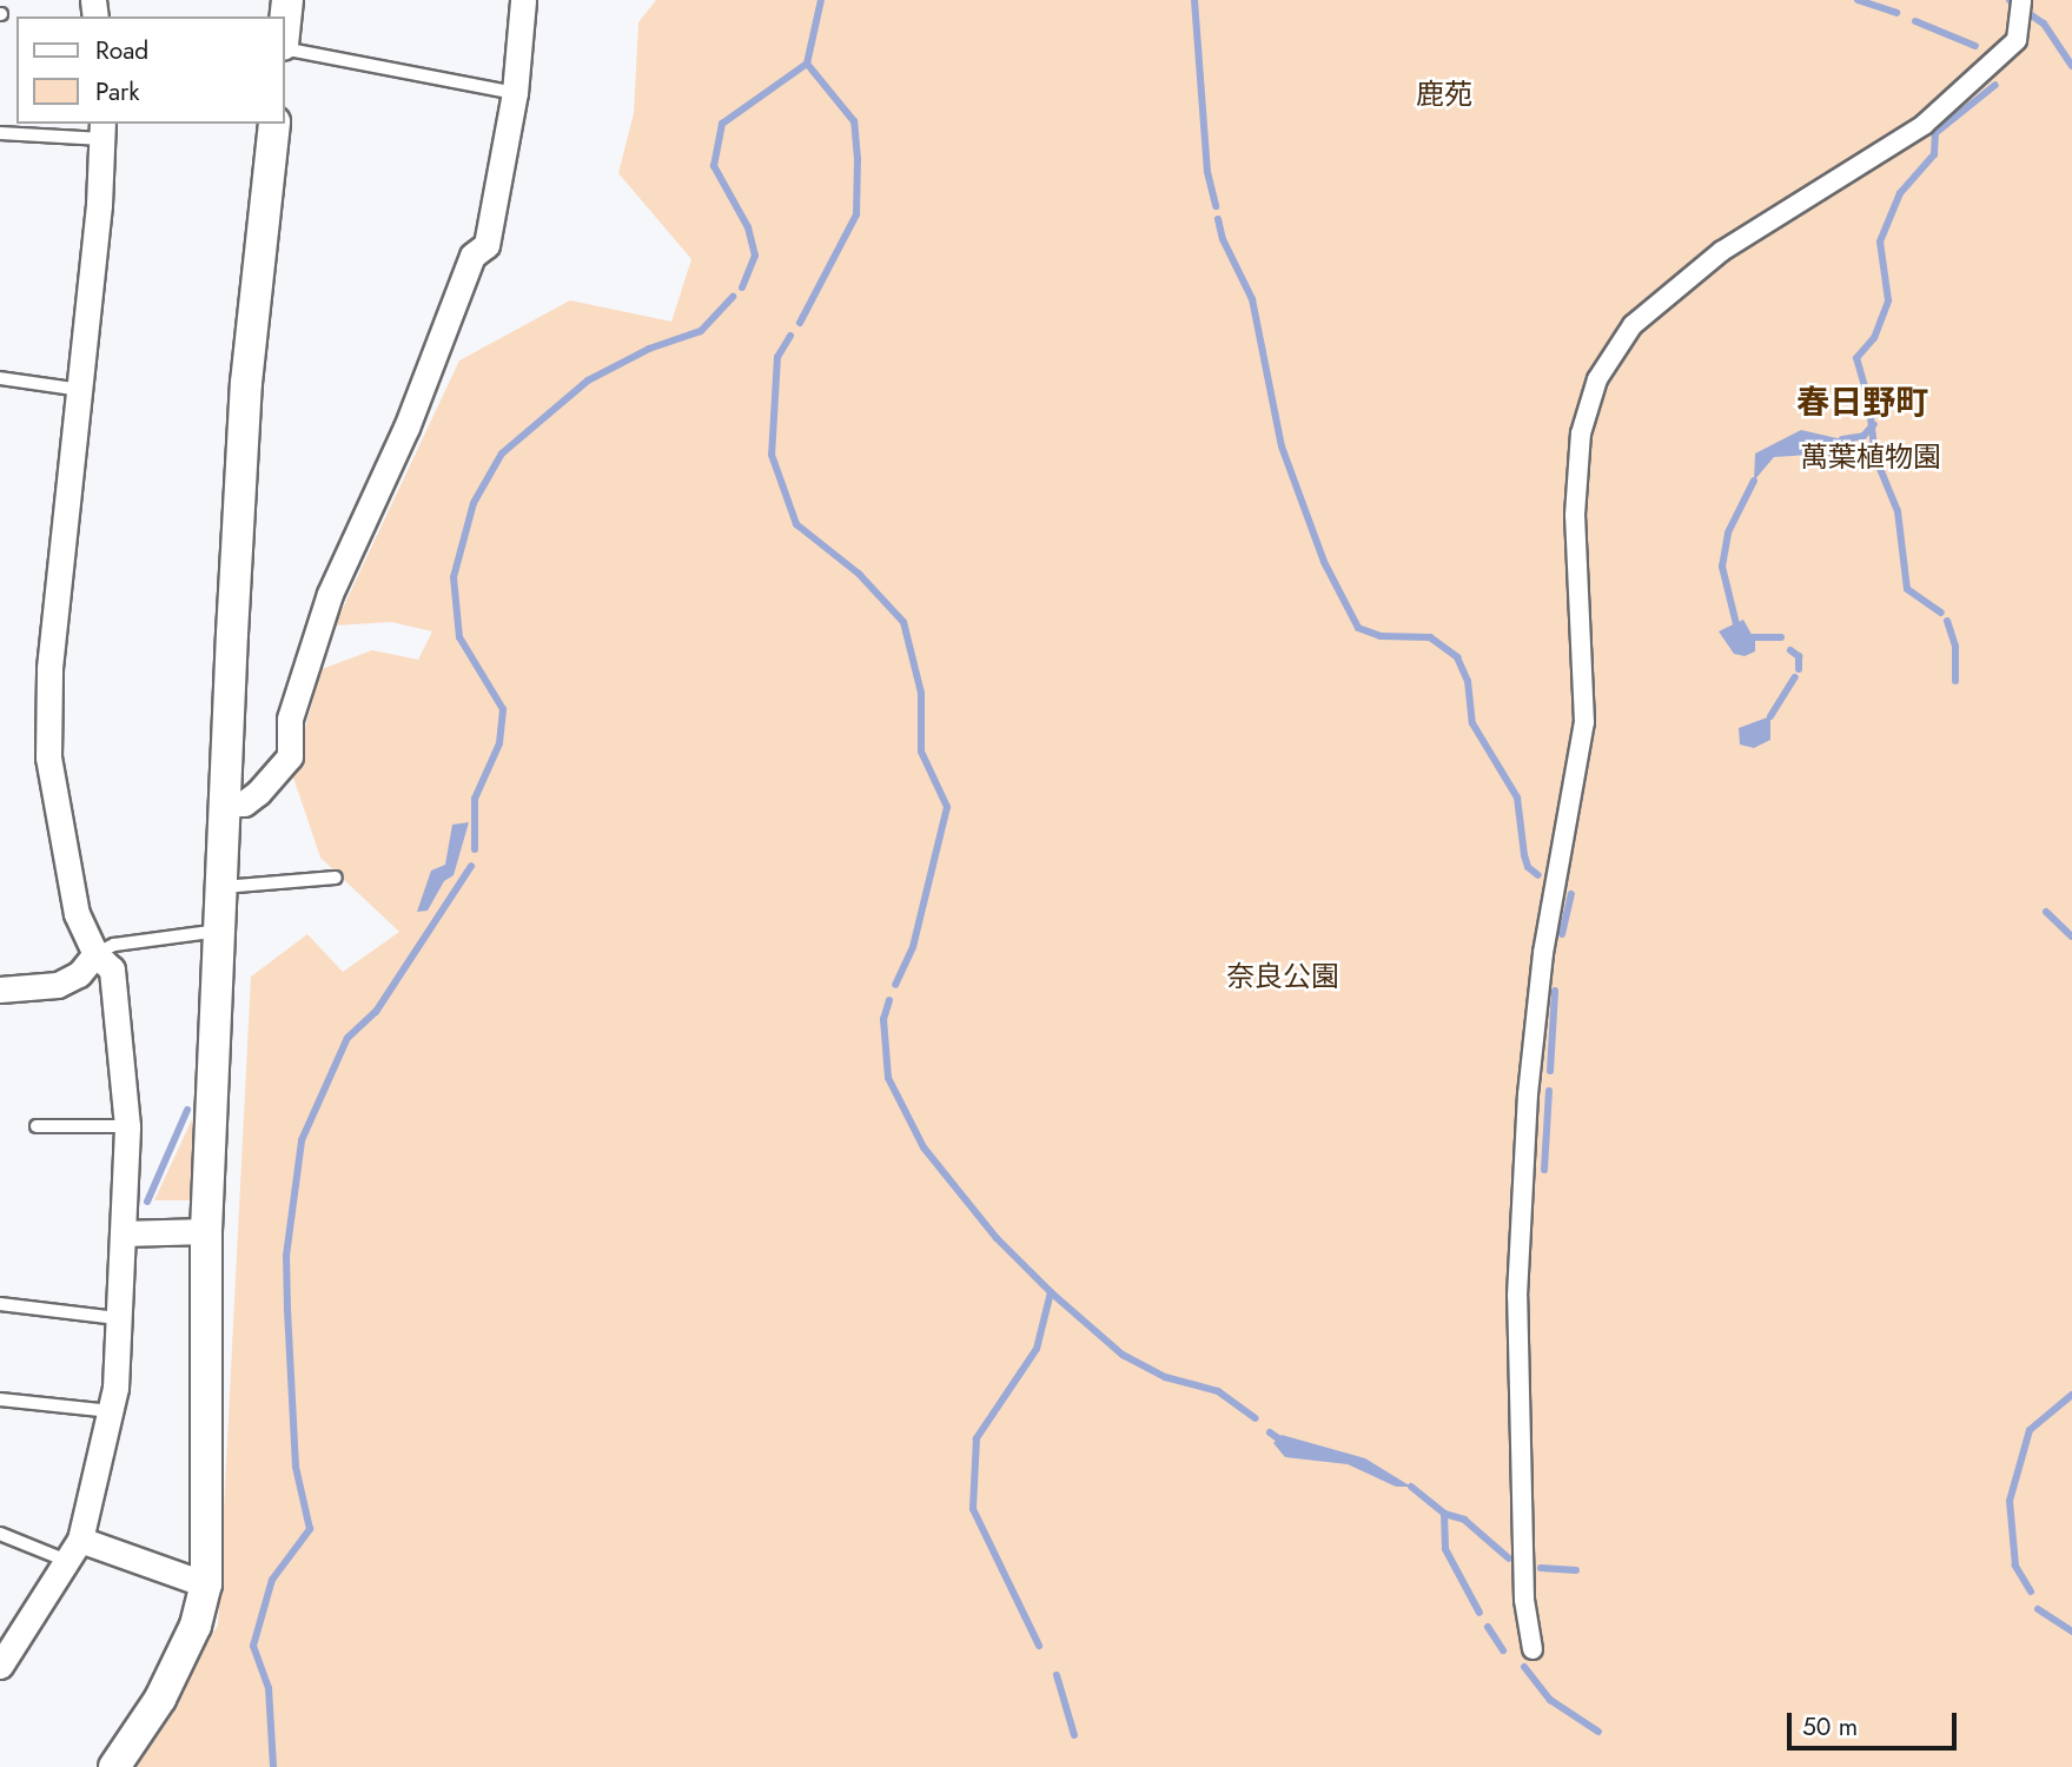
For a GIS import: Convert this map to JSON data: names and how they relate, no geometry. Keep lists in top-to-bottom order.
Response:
{
  "districts": ["春日野町"],
  "parks": ["鹿苑", "萬葉植物園", "奈良公園"],
  "legend": ["Road", "Park"],
  "scale_bar": "50 m"
}
